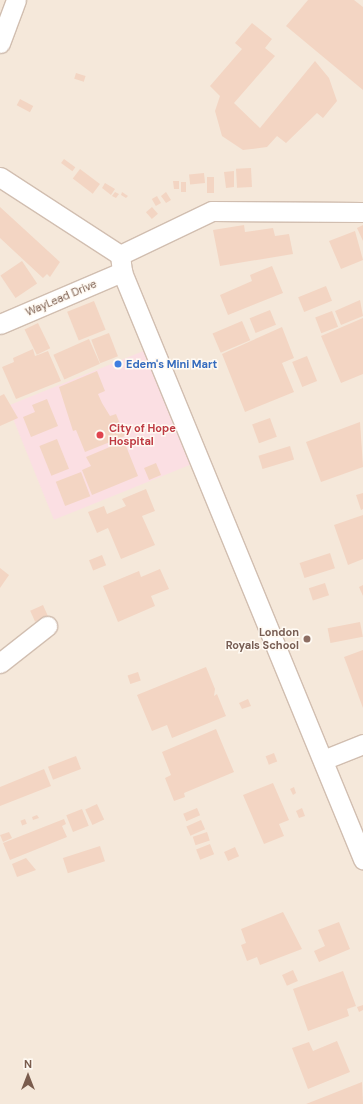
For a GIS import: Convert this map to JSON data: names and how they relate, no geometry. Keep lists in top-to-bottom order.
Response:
{
  "streets": {
    "street": ["WayLead Drive"]
  },
  "places": ["Edem's Mini Mart", "City of Hope Hospital", "London Royals School"],
  "north": "top"
}
